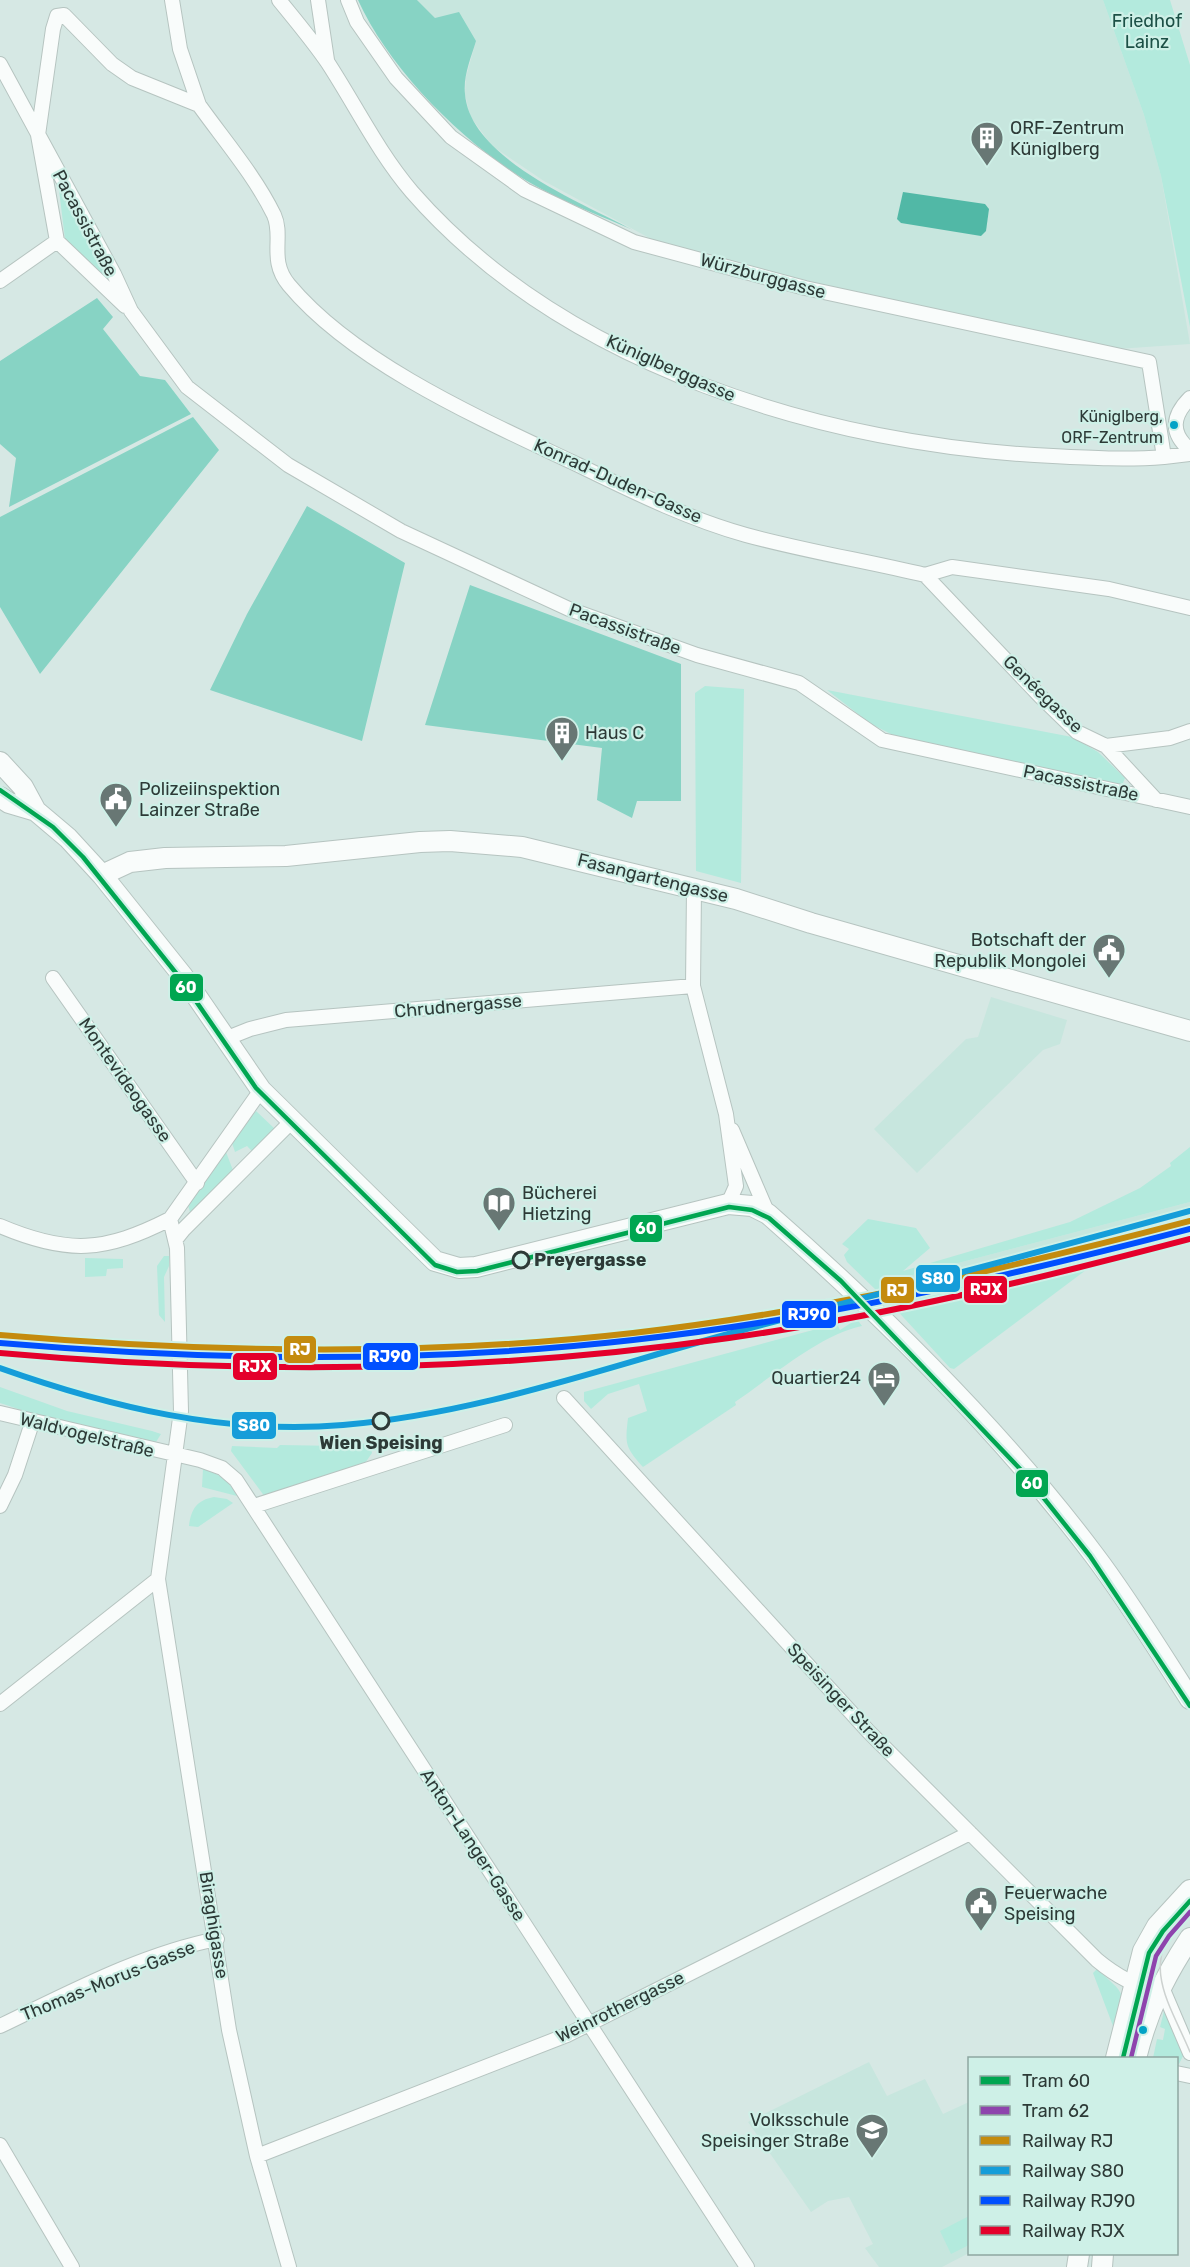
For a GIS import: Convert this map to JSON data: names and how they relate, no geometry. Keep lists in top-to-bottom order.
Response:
{
  "streets": {
    "main road": ["Fasangartengasse"],
    "street": [
      "Pacassistraße",
      "Würzburggasse",
      "Küniglberggasse",
      "Konrad-Duden-Gasse",
      "Genéegasse",
      "Chrudnergasse",
      "Montevideogasse",
      "Waldvogelstraße",
      "Speisinger Straße",
      "Anton-Langer-Gasse",
      "Biraghigasse",
      "Thomas-Morus-Gasse",
      "Weinrothergasse"
    ]
  },
  "crossings": [
    ["Würzburggasse", "Küniglberggasse"],
    ["Konrad-Duden-Gasse", "Genéegasse"],
    ["Waldvogelstraße", "Anton-Langer-Gasse"],
    ["Waldvogelstraße", "Biraghigasse"],
    ["Speisinger Straße", "Weinrothergasse"],
    ["Anton-Langer-Gasse", "Biraghigasse"],
    ["Anton-Langer-Gasse", "Weinrothergasse"],
    ["Biraghigasse", "Thomas-Morus-Gasse"],
    ["Biraghigasse", "Weinrothergasse"]
  ],
  "parks": ["Friedhof Lainz"],
  "places": {
    "building": ["ORF-Zentrum Küniglberg", "Haus C"],
    "other": ["Küniglberg, ORF-Zentrum", "Preyergasse", "Wien Speising"],
    "public building": ["Polizeiinspektion Lainzer Straße", "Botschaft der Republik Mongolei", "Feuerwache Speising"],
    "library": ["Bücherei Hietzing"],
    "hotel": ["Quartier24"],
    "school or university": ["Volksschule Speisinger Straße"]
  },
  "lines": [
    "tram line 60",
    "rail line S80",
    "rail line RJ",
    "rail line RJ90",
    "rail line RJX",
    "tram line 62"
  ],
  "legend": [
    "Tram 60",
    "Tram 62",
    "Railway RJ",
    "Railway S80",
    "Railway RJ90",
    "Railway RJX"
  ]
}
